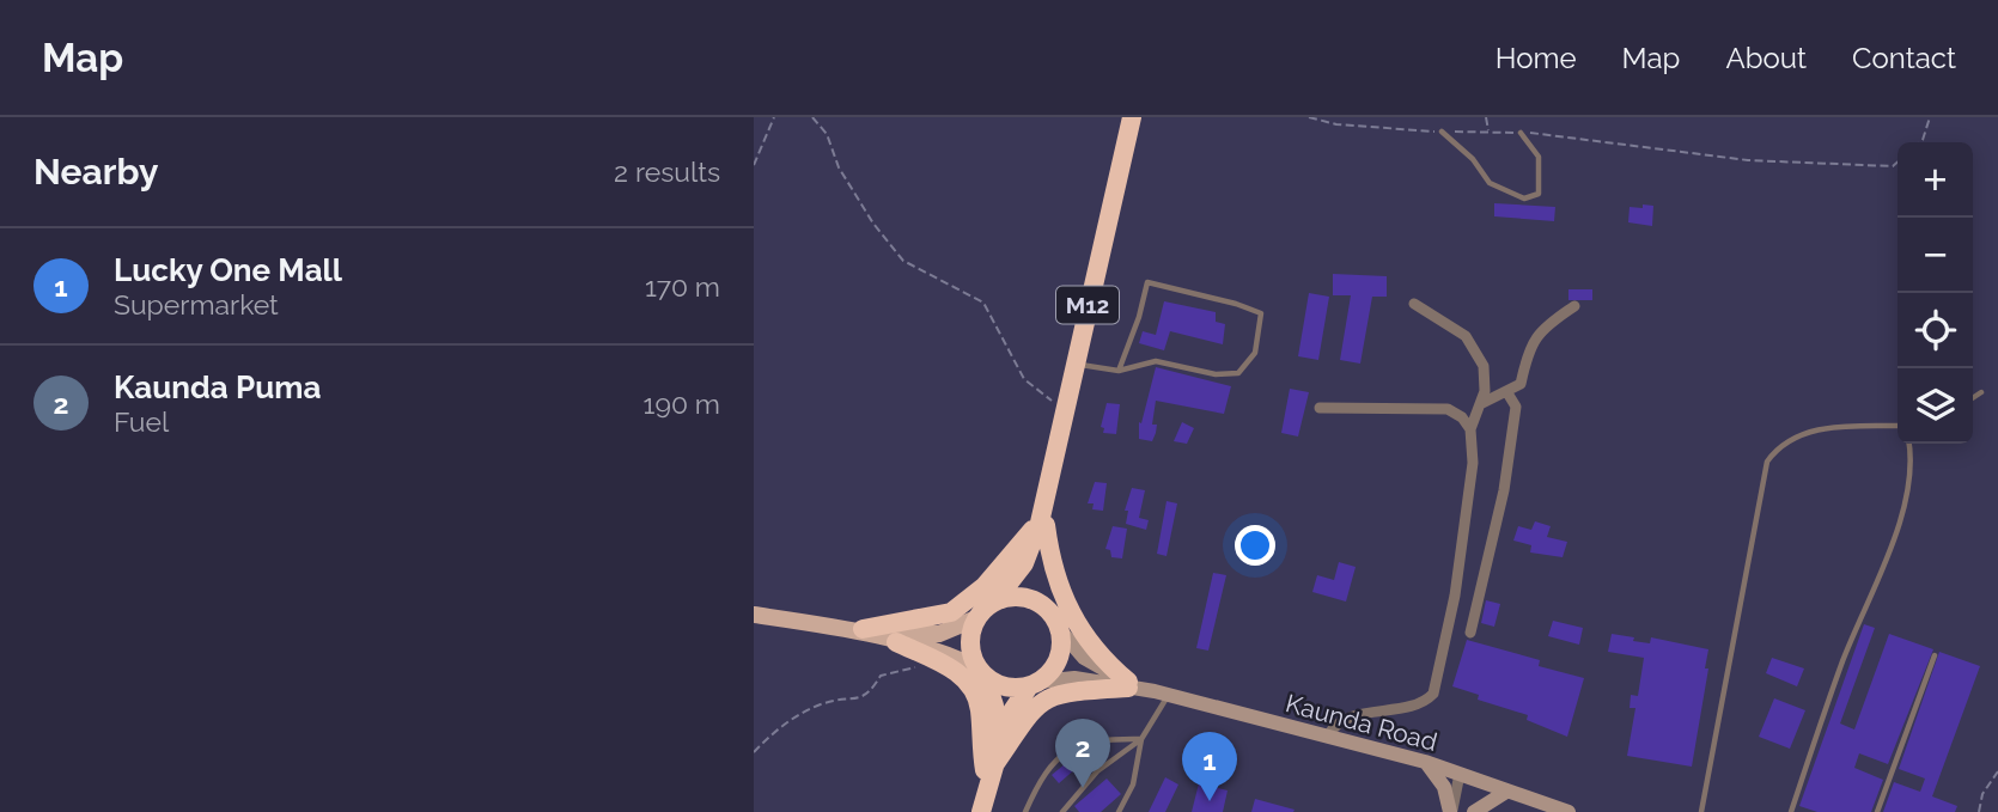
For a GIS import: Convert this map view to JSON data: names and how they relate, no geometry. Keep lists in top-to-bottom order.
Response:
{
  "streets": {
    "highway": ["M12"],
    "main road": ["Kaunda Road"]
  },
  "crossings": [
    ["M12", "Kaunda Road"]
  ],
  "page": {
    "header": "Map",
    "nav": [
      "Home",
      "Map",
      "About",
      "Contact"
    ],
    "heading": ["Nearby", "2 results"],
    "map_buttons": ["+", "−"],
    "list": [
      {
        "mark": "1",
        "name": "Lucky One Mall",
        "note": "Supermarket",
        "value": "170 m"
      },
      {
        "mark": "2",
        "name": "Kaunda Puma",
        "note": "Fuel",
        "value": "190 m"
      }
    ],
    "pins": ["2", "1"]
  }
}
